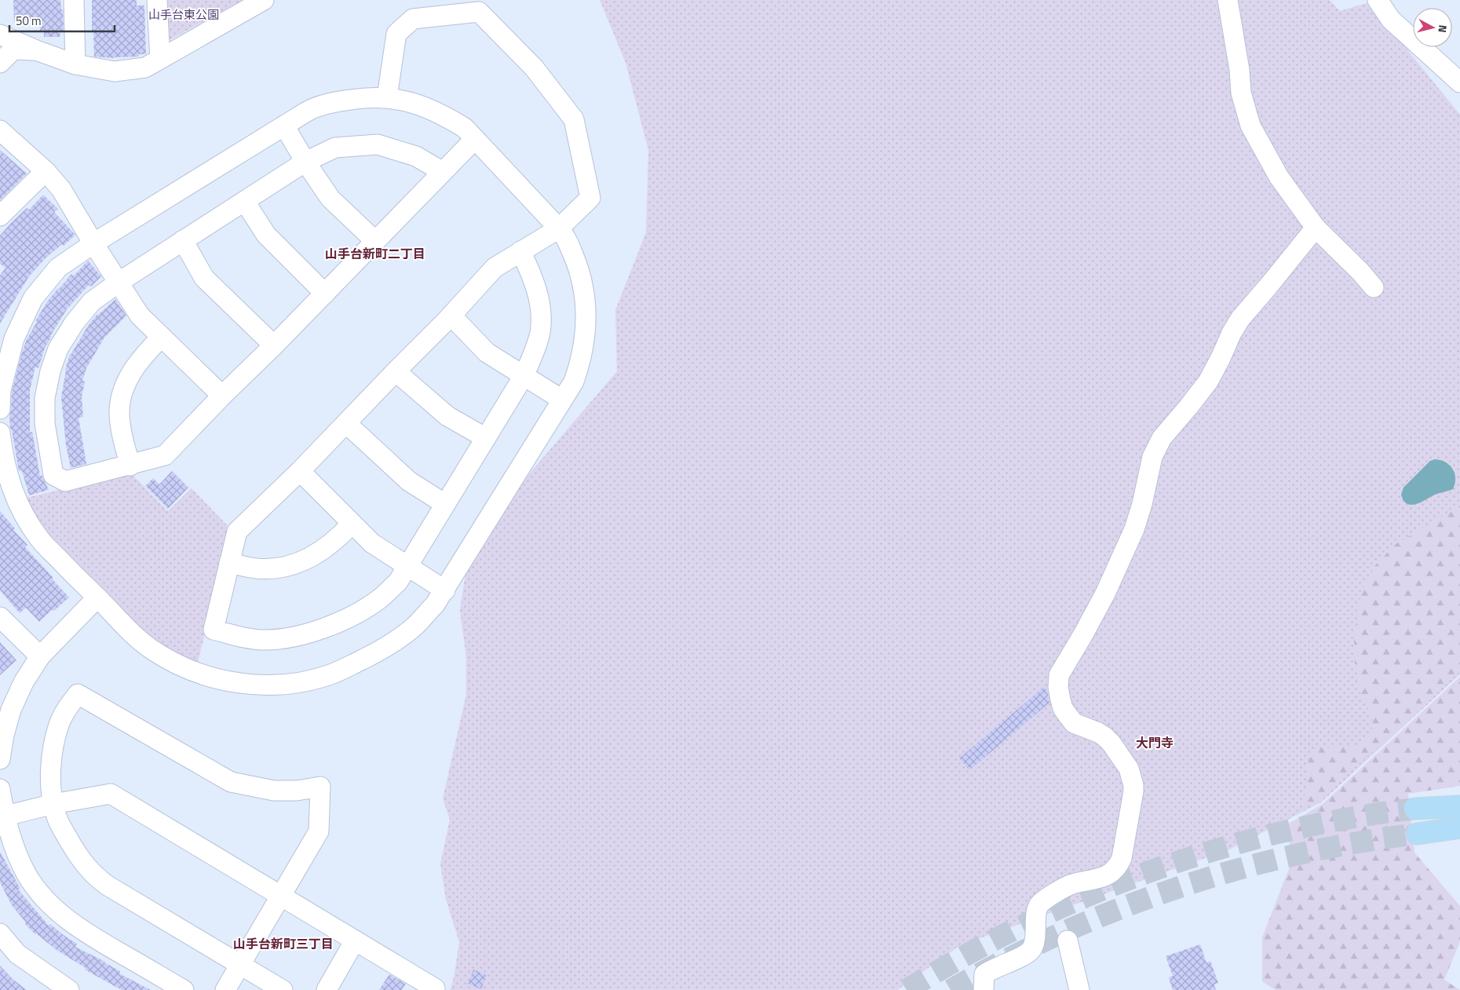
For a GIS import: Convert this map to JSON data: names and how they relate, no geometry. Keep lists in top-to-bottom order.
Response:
{
  "districts": ["山手台新町二丁目", "大門寺", "山手台新町三丁目"],
  "parks": ["山手台東公園"],
  "scale_bar": "50 m",
  "north": "right"
}
